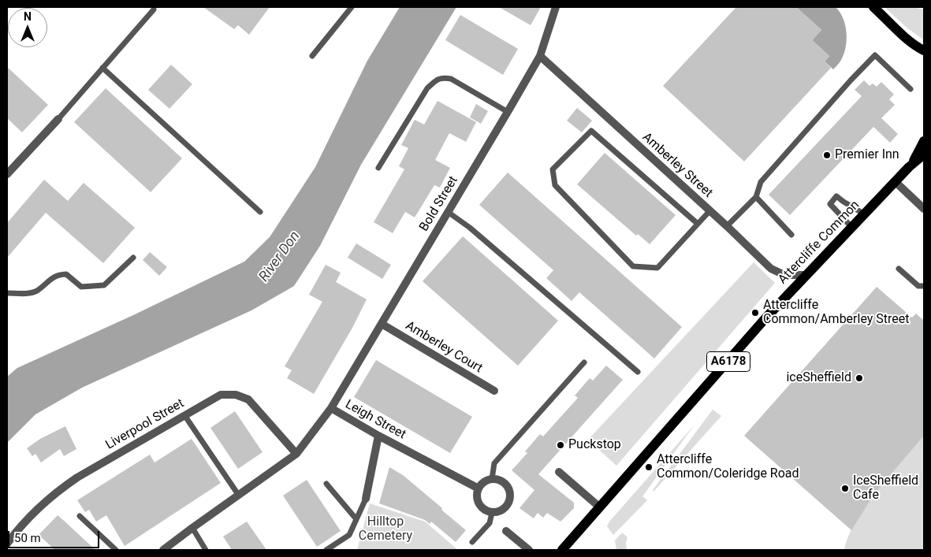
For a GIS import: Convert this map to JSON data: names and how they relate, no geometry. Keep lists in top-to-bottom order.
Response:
{
  "streets": {
    "main road": ["Attercliffe Common", "A6178"],
    "street": [
      "Amberley Street",
      "Bold Street",
      "Amberley Court",
      "Leigh Street",
      "Liverpool Street"
    ]
  },
  "crossings": [
    ["Amberley Street", "Bold Street"],
    ["Amberley Street", "Attercliffe Common"],
    ["Bold Street", "Amberley Court"],
    ["Bold Street", "Leigh Street"],
    ["Leigh Street", "Liverpool Street"]
  ],
  "water": ["River Don"],
  "parks": ["Hilltop Cemetery"],
  "places": [
    "Premier Inn",
    "Attercliffe Common/Amberley Street",
    "iceSheffield",
    "Puckstop",
    "Attercliffe Common/Coleridge Road",
    "IceSheffield Cafe"
  ],
  "scale_bar": "50 m",
  "north": "top"
}
